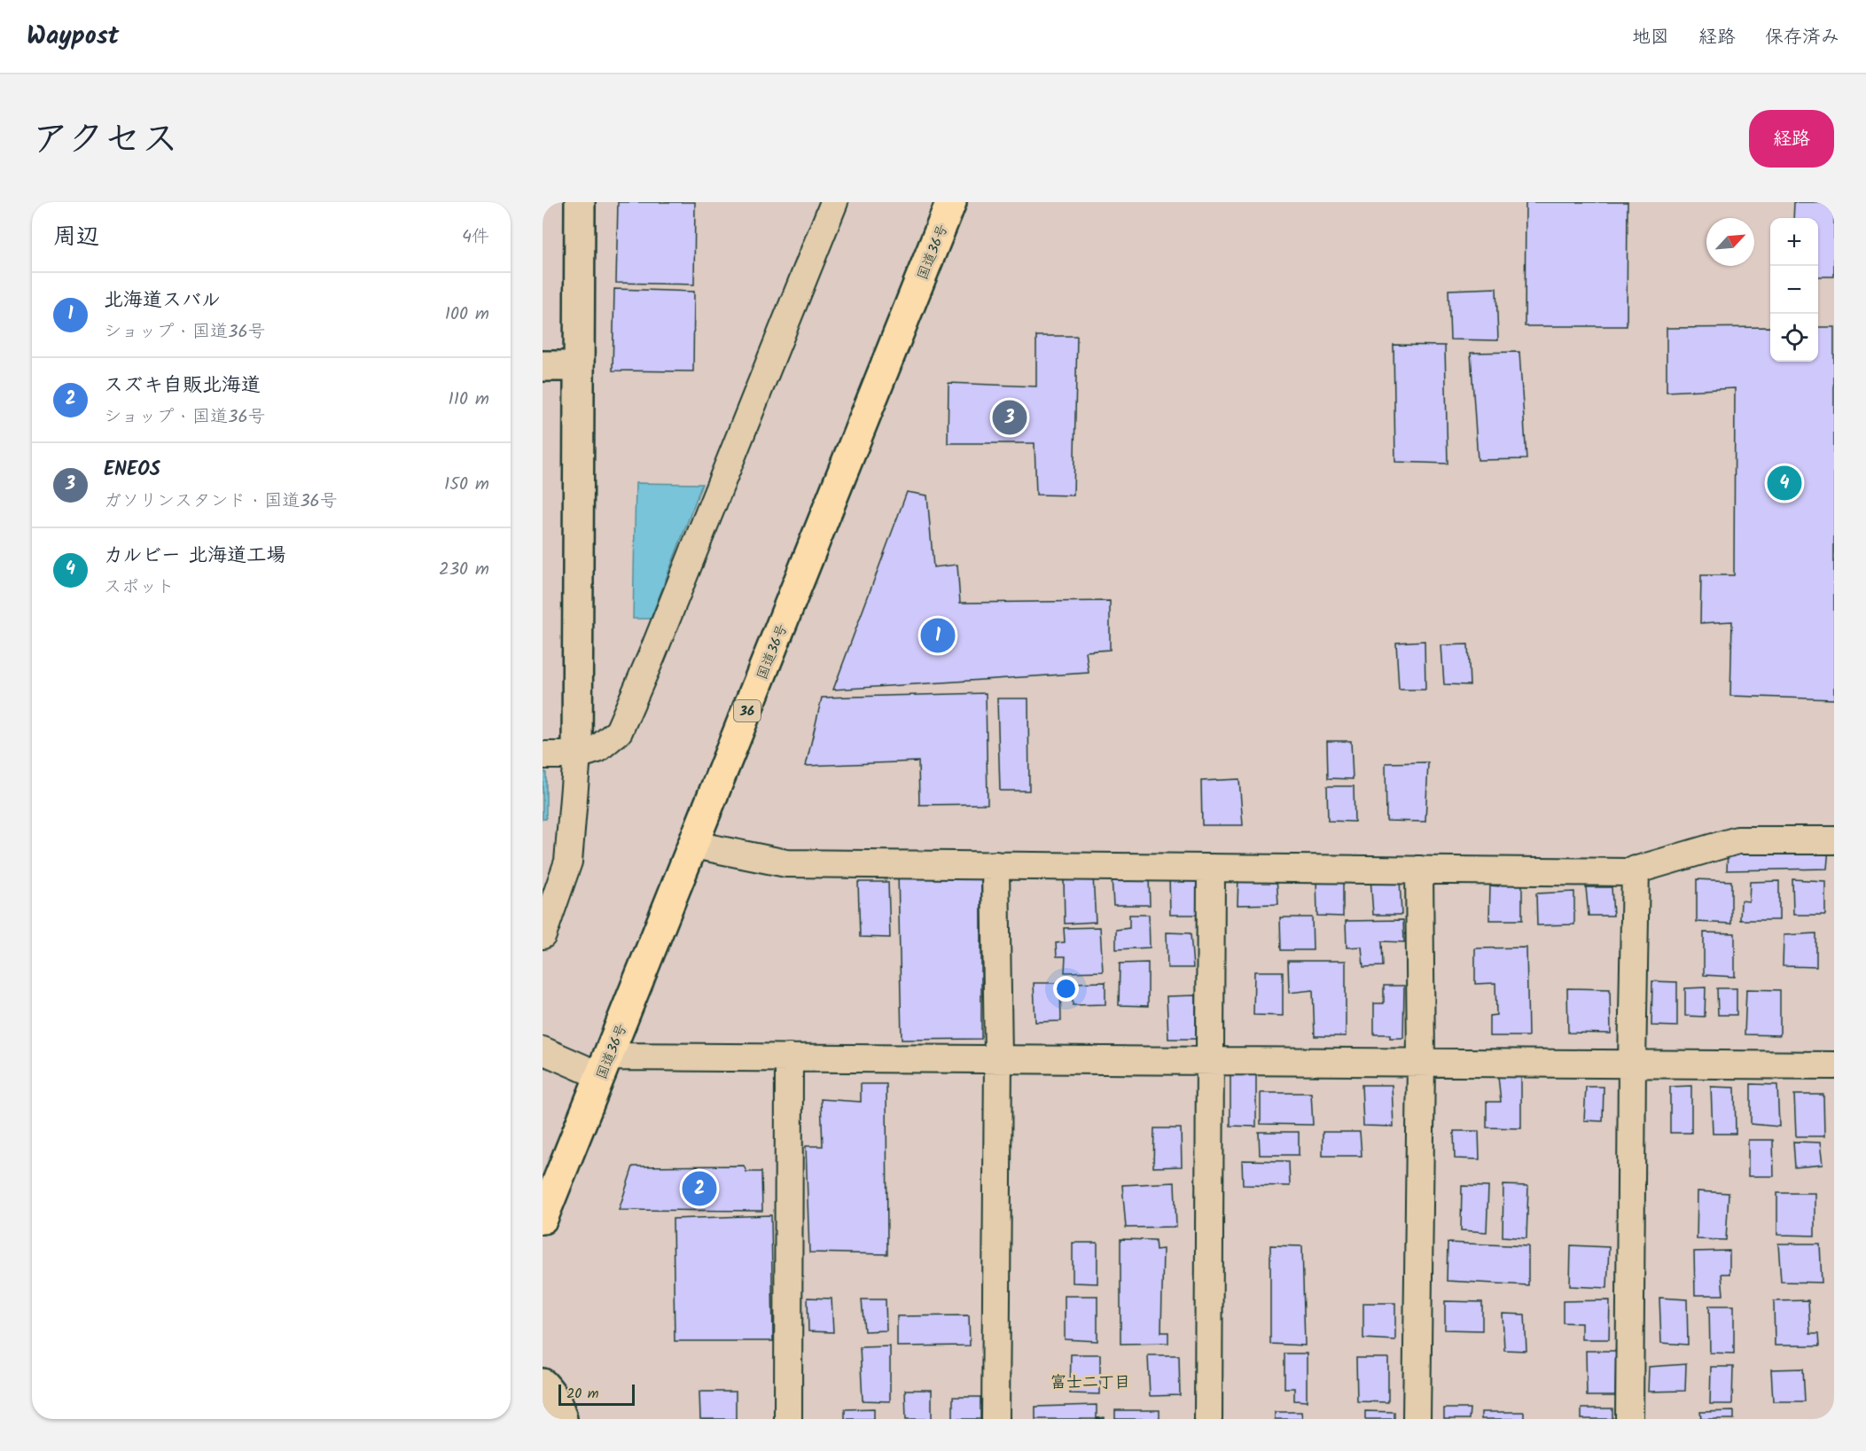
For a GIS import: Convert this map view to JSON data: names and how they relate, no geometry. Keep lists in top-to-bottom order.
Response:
{
  "streets": {
    "highway": ["国道36号", "36"]
  },
  "districts": ["富士二丁目"],
  "scale_bar": "20 m",
  "north": "top right",
  "page": {
    "header": "Waypost",
    "nav": ["地図", "経路", "保存済み"],
    "title": "アクセス",
    "buttons": "経路",
    "heading": ["周辺", "4件"],
    "map_buttons": ["+", "−"],
    "list": [
      {
        "mark": "1",
        "name": "北海道スバル",
        "note": "ショップ · 国道36号",
        "value": "100 m"
      },
      {
        "mark": "2",
        "name": "スズキ自販北海道",
        "note": "ショップ · 国道36号",
        "value": "110 m"
      },
      {
        "mark": "3",
        "name": "ENEOS",
        "note": "ガソリンスタンド · 国道36号",
        "value": "150 m"
      },
      {
        "mark": "4",
        "name": "カルビー 北海道工場",
        "note": "スポット",
        "value": "230 m"
      }
    ],
    "pins": [
      "3",
      "4",
      "1",
      "2"
    ],
    "scale": "20 m"
  }
}
